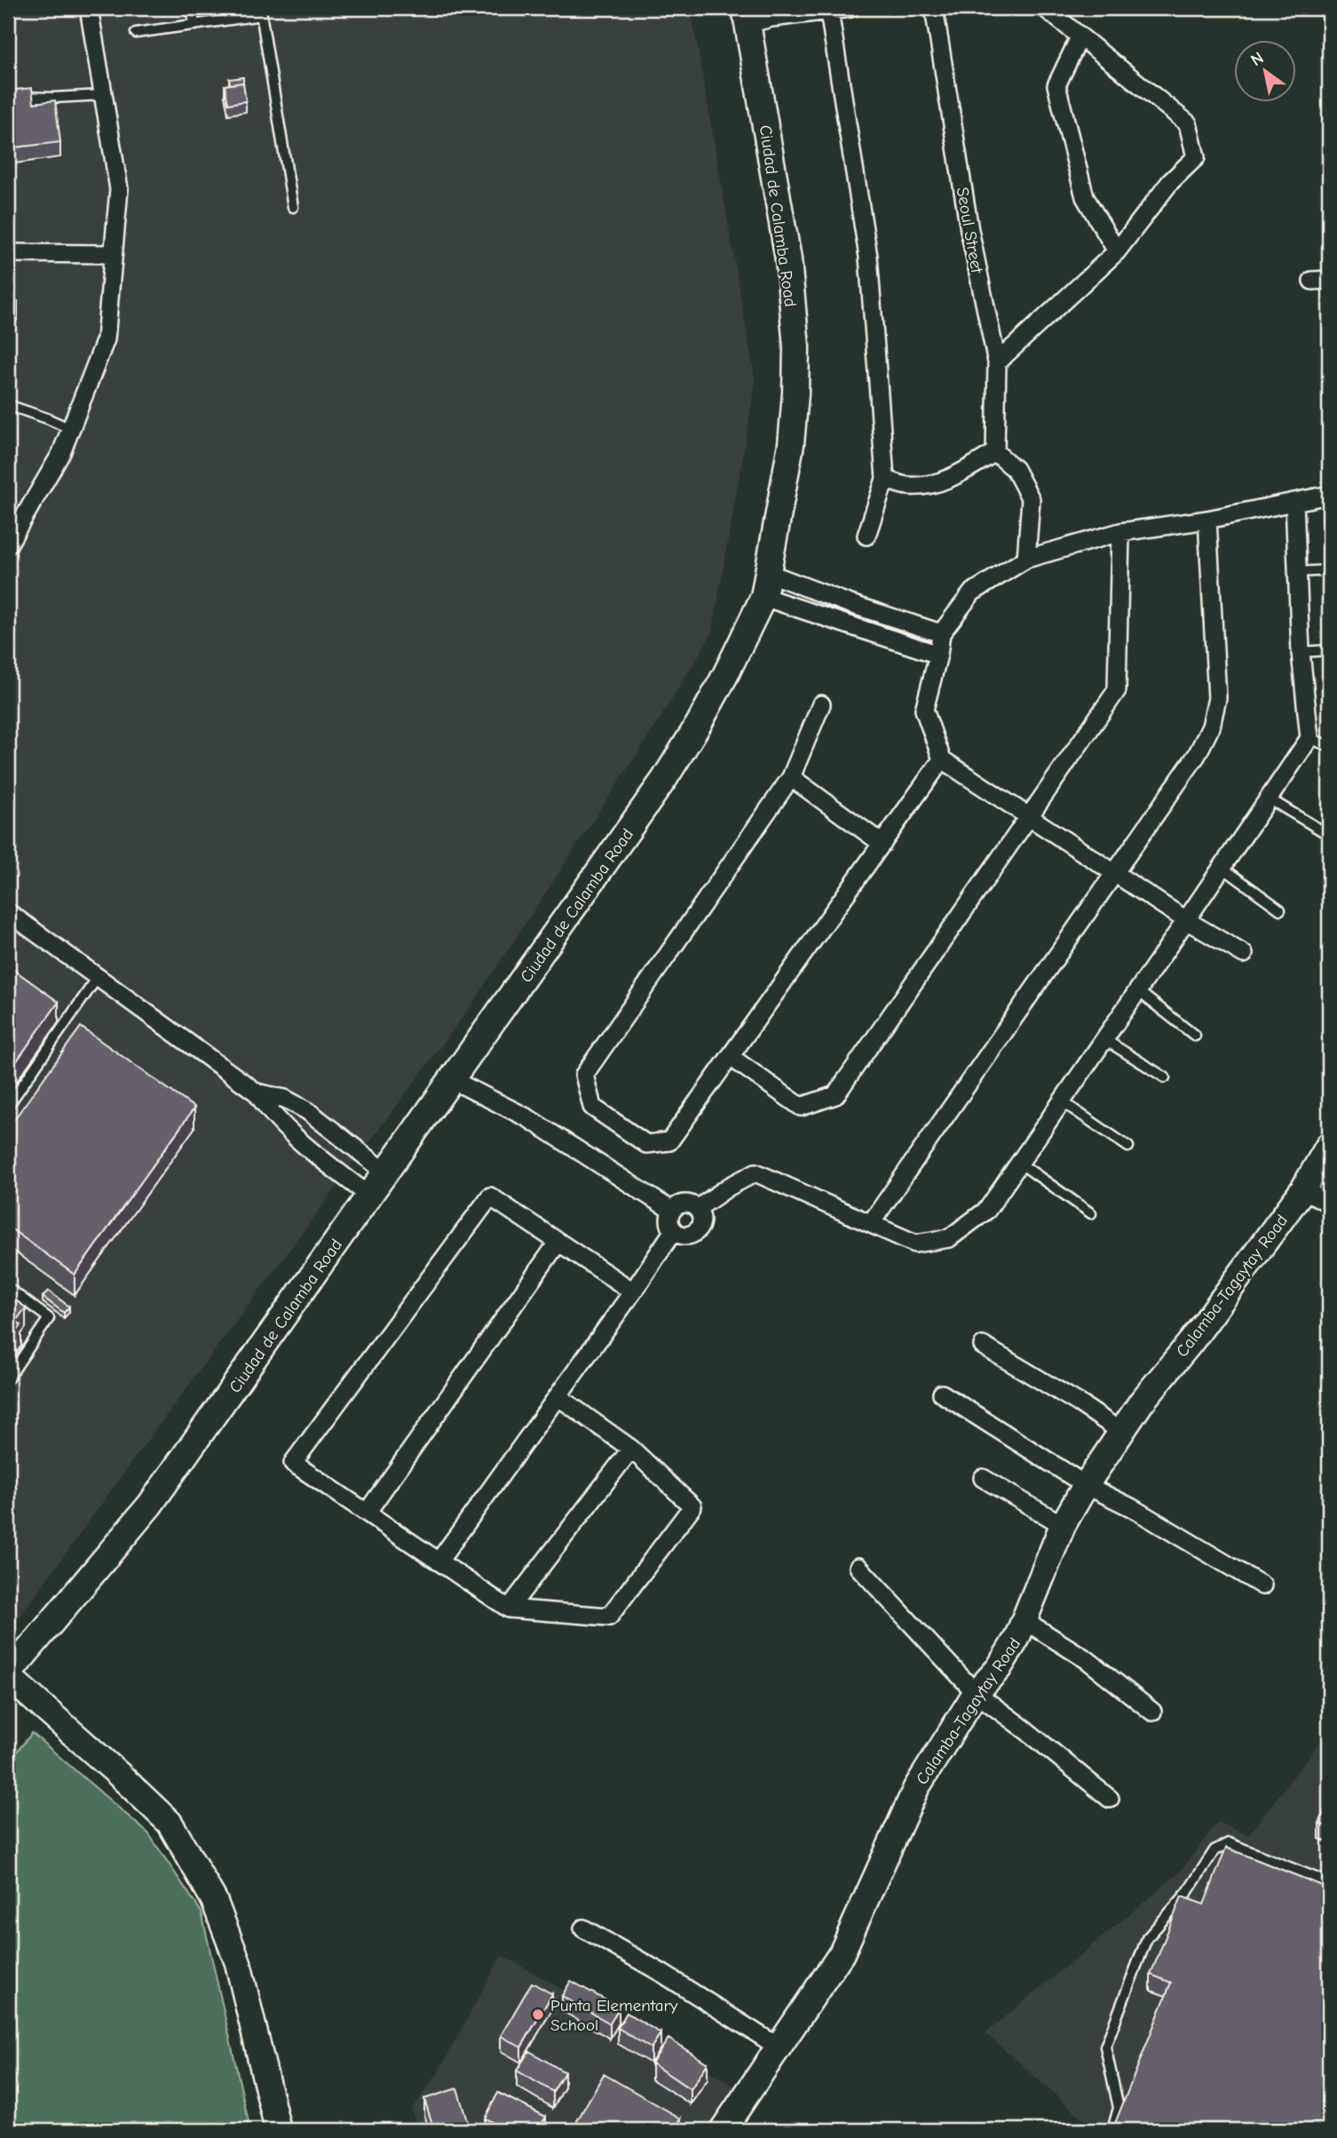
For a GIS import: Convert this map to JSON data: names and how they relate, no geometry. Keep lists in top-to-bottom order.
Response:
{
  "streets": {
    "main road": ["Ciudad de Calamba Road", "Calamba-Tagaytay Road"],
    "street": ["Seoul Street"]
  },
  "places": ["Punta Elementary School"],
  "north": "top left"
}
